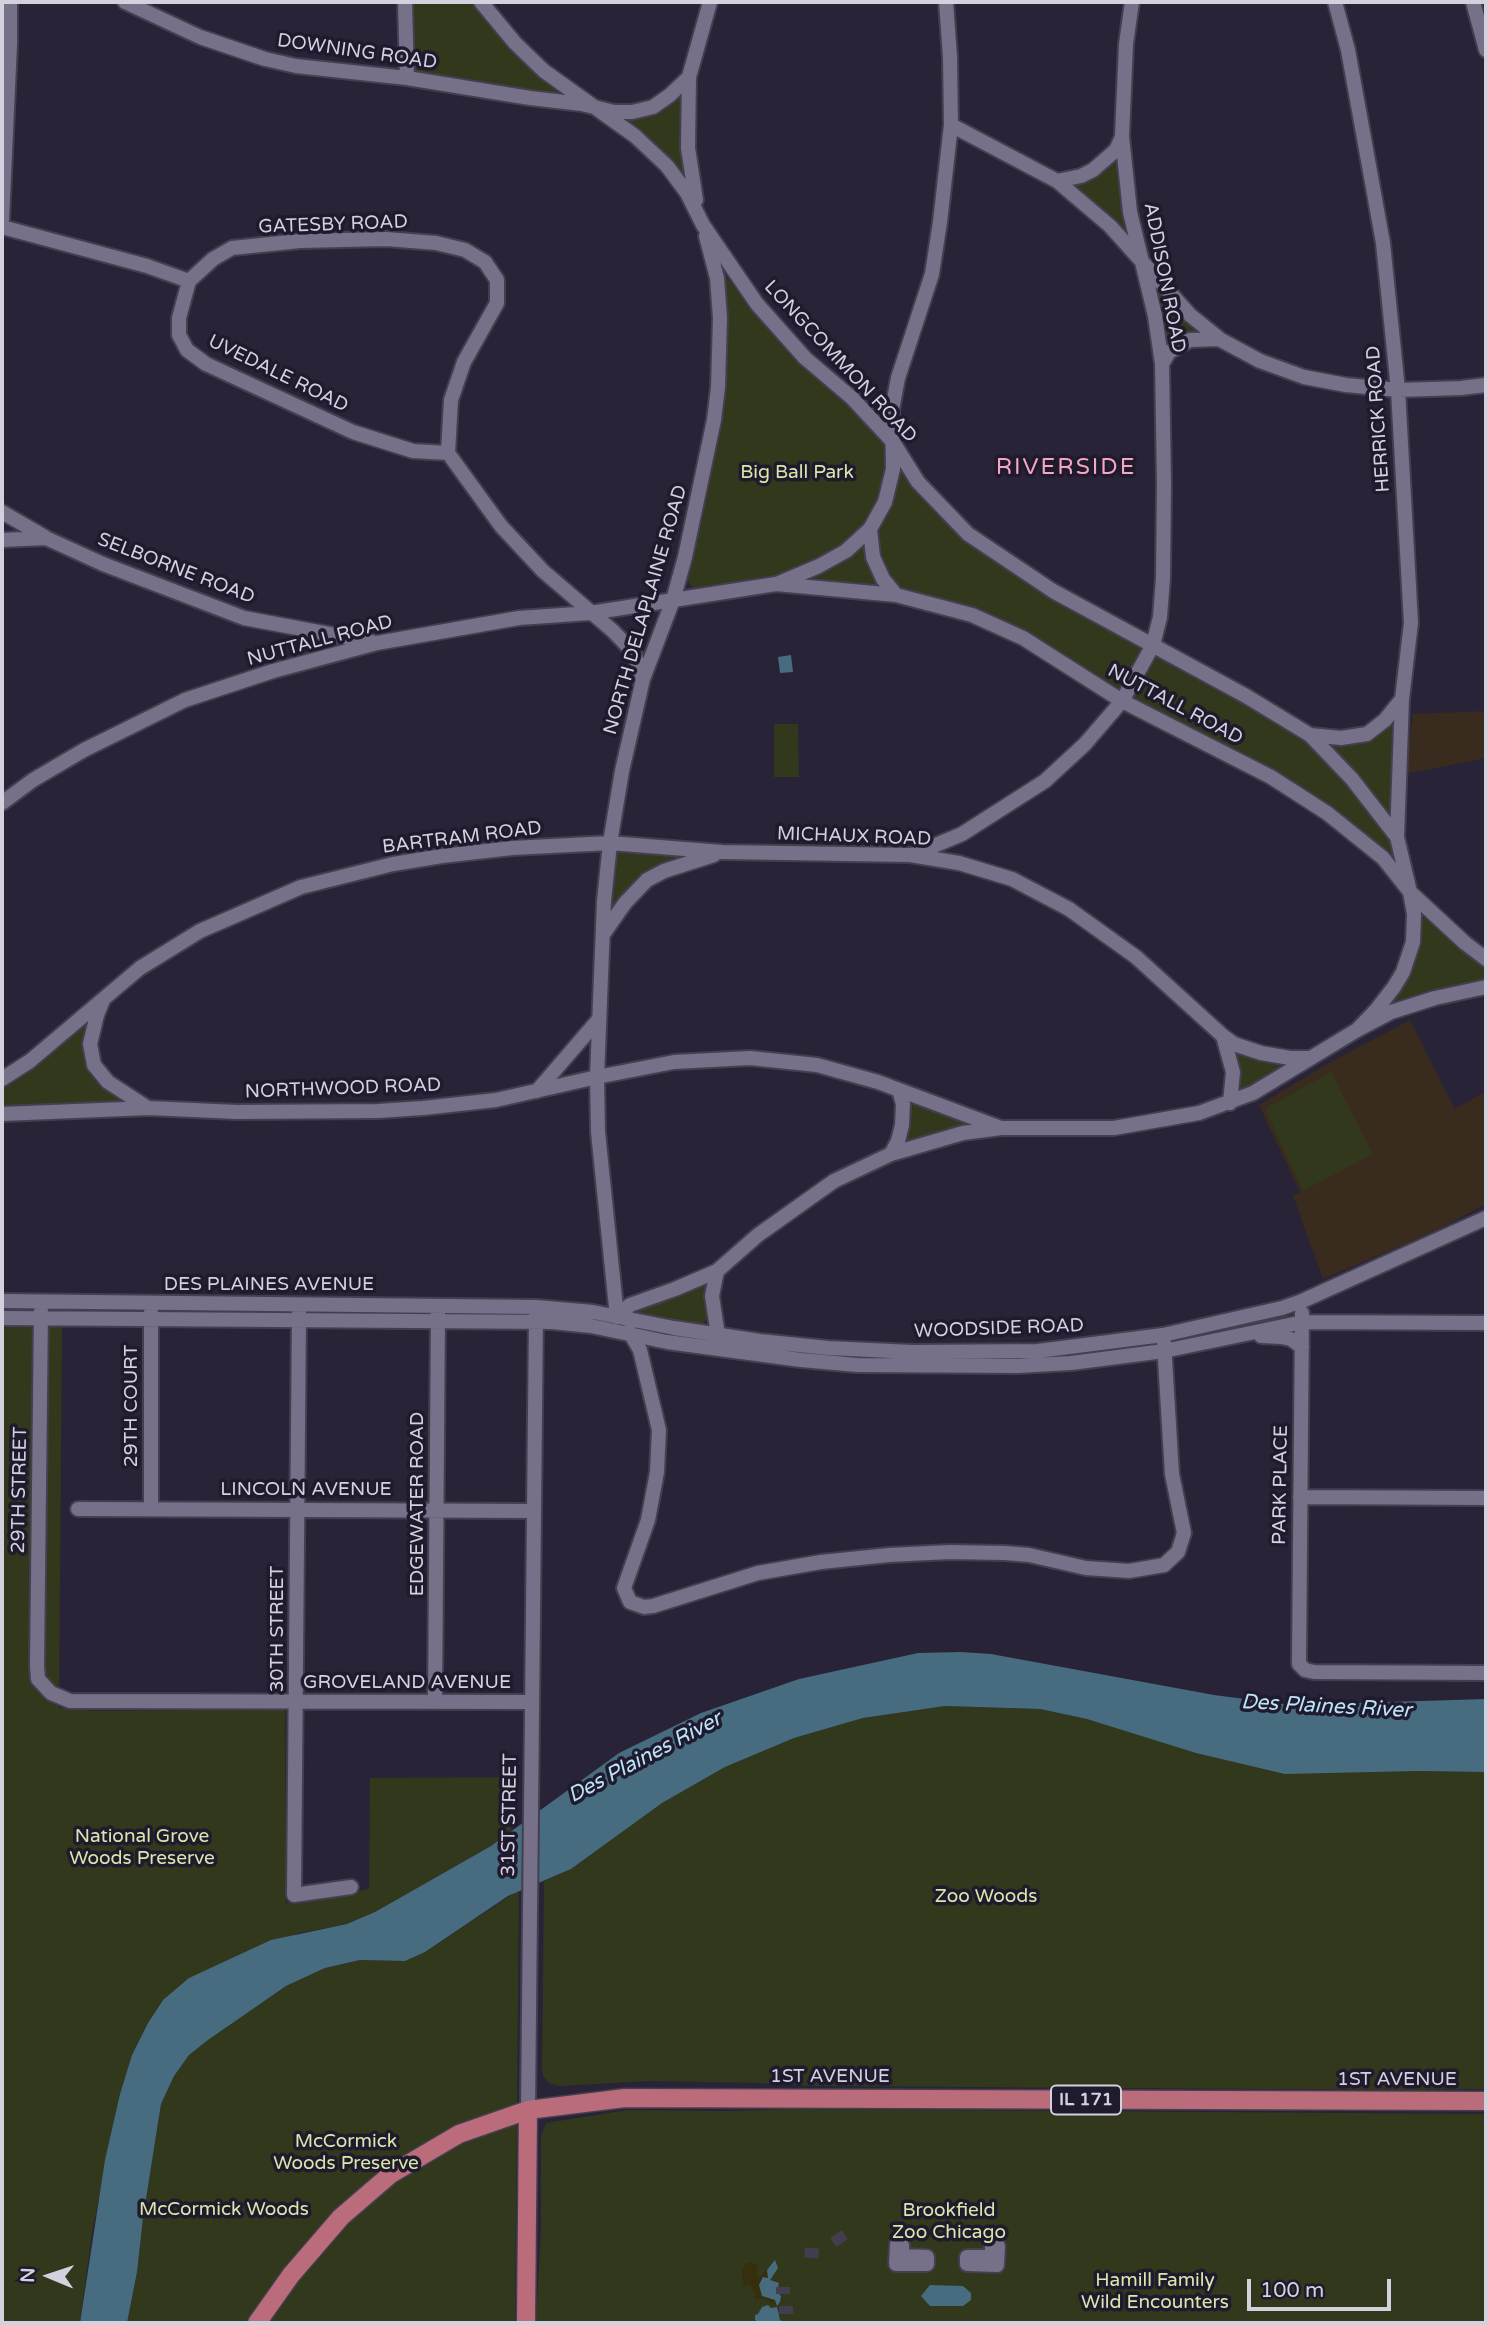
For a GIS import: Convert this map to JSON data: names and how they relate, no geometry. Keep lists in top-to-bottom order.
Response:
{
  "streets": {
    "main road": ["31ST STREET", "1ST AVENUE", "IL 171"],
    "street": [
      "DOWNING ROAD",
      "GATESBY ROAD",
      "ADDISON ROAD",
      "LONGCOMMON ROAD",
      "UVEDALE ROAD",
      "HERRICK ROAD",
      "SELBORNE ROAD",
      "NORTH DELAPLAINE ROAD",
      "NUTTALL ROAD",
      "MICHAUX ROAD",
      "BARTRAM ROAD",
      "NORTHWOOD ROAD",
      "DES PLAINES AVENUE",
      "WOODSIDE ROAD",
      "29TH COURT",
      "PARK PLACE",
      "29TH STREET",
      "LINCOLN AVENUE",
      "EDGEWATER ROAD",
      "30TH STREET",
      "GROVELAND AVENUE"
    ]
  },
  "crossings": [
    ["DOWNING ROAD", "LONGCOMMON ROAD"],
    ["GATESBY ROAD", "UVEDALE ROAD"],
    ["ADDISON ROAD", "LONGCOMMON ROAD"],
    ["LONGCOMMON ROAD", "HERRICK ROAD"],
    ["LONGCOMMON ROAD", "NORTH DELAPLAINE ROAD"],
    ["LONGCOMMON ROAD", "NUTTALL ROAD"],
    ["SELBORNE ROAD", "NUTTALL ROAD"],
    ["NORTH DELAPLAINE ROAD", "NUTTALL ROAD"],
    ["NORTH DELAPLAINE ROAD", "MICHAUX ROAD"],
    ["NORTH DELAPLAINE ROAD", "BARTRAM ROAD"],
    ["NORTH DELAPLAINE ROAD", "NORTHWOOD ROAD"],
    ["NORTH DELAPLAINE ROAD", "WOODSIDE ROAD"],
    ["MICHAUX ROAD", "BARTRAM ROAD"],
    ["BARTRAM ROAD", "NORTHWOOD ROAD"],
    ["DES PLAINES AVENUE", "WOODSIDE ROAD"],
    ["DES PLAINES AVENUE", "29TH COURT"],
    ["DES PLAINES AVENUE", "29TH STREET"],
    ["DES PLAINES AVENUE", "EDGEWATER ROAD"],
    ["DES PLAINES AVENUE", "30TH STREET"],
    ["DES PLAINES AVENUE", "31ST STREET"],
    ["WOODSIDE ROAD", "PARK PLACE"],
    ["WOODSIDE ROAD", "31ST STREET"],
    ["29TH COURT", "LINCOLN AVENUE"],
    ["29TH STREET", "GROVELAND AVENUE"],
    ["LINCOLN AVENUE", "EDGEWATER ROAD"],
    ["LINCOLN AVENUE", "30TH STREET"],
    ["LINCOLN AVENUE", "31ST STREET"],
    ["EDGEWATER ROAD", "GROVELAND AVENUE"],
    ["30TH STREET", "GROVELAND AVENUE"],
    ["GROVELAND AVENUE", "31ST STREET"],
    ["31ST STREET", "1ST AVENUE"]
  ],
  "districts": ["RIVERSIDE"],
  "water": ["Des Plaines River"],
  "parks": [
    "Big Ball Park",
    "National Grove Woods Preserve",
    "Zoo Woods",
    "McCormick Woods Preserve",
    "McCormick Woods",
    "Brookfield Zoo Chicago",
    "Hamill Family Wild Encounters"
  ],
  "scale_bar": "100 m",
  "north": "left"
}
